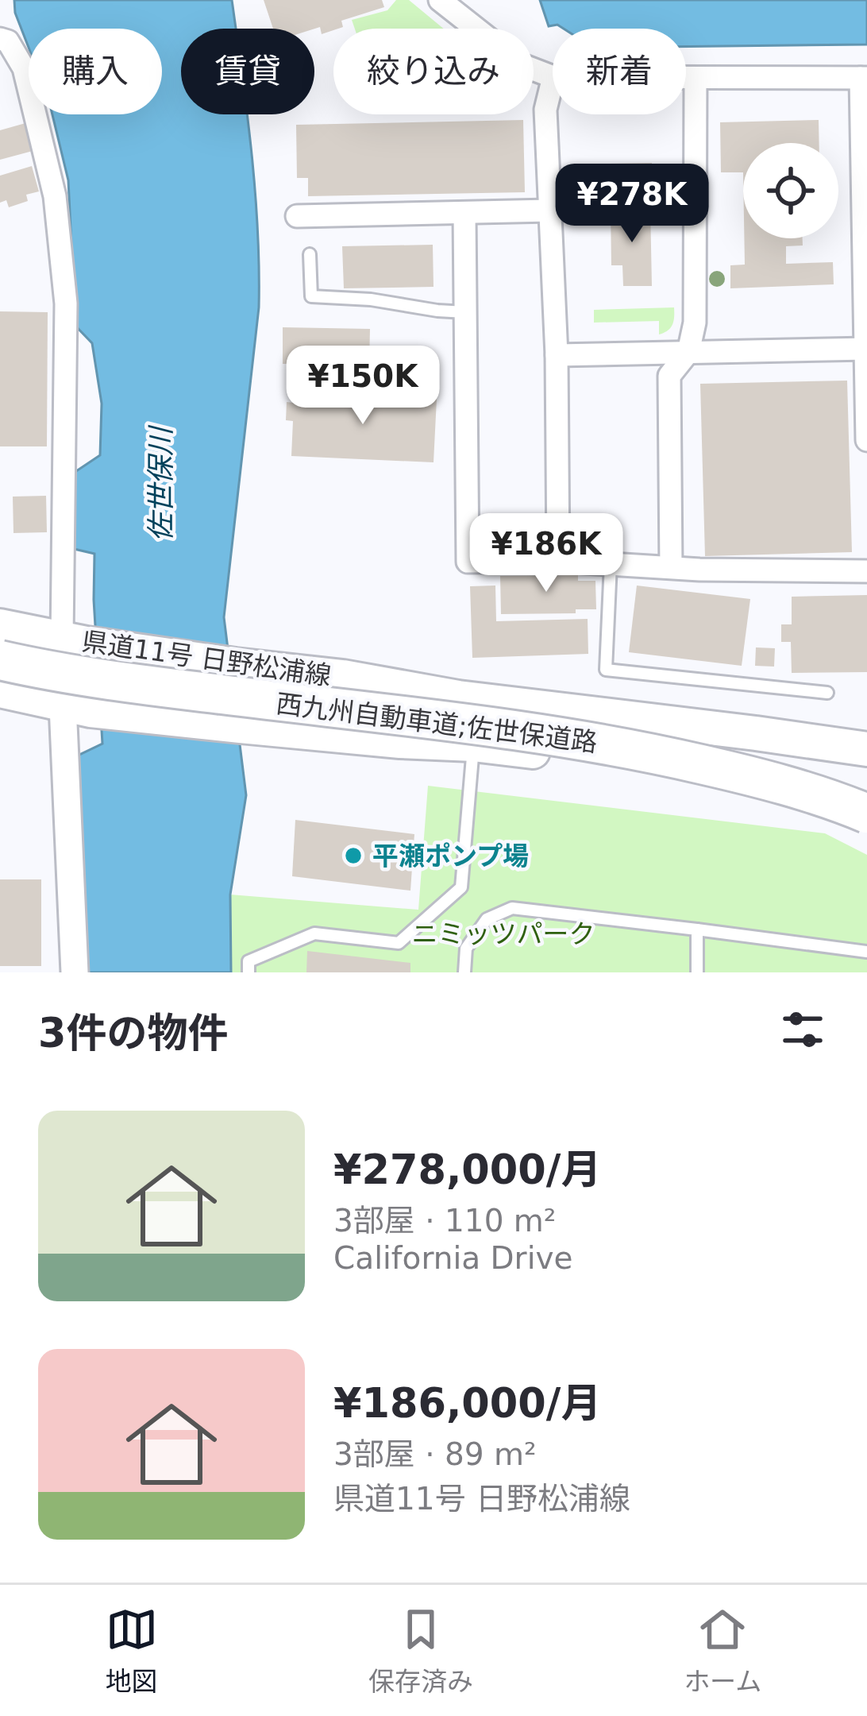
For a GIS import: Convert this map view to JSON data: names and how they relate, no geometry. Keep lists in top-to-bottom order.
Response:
{
  "streets": {
    "highway": ["西九州自動車道;佐世保道路"],
    "main road": ["県道11号 日野松浦線"]
  },
  "water": ["佐世保川"],
  "parks": ["ニミッツパーク"],
  "places": ["平瀬ポンプ場"],
  "page": {
    "chip": [
      "購入",
      "賃貸",
      "絞り込み",
      "新着"
    ],
    "price": ["¥278K", "¥150K", "¥186K"],
    "heading": "3件の物件",
    "list": [
      {
        "name": "¥278,000/月",
        "note": "3部屋 · 110 m² · California Drive"
      },
      {
        "name": "¥186,000/月",
        "note": "3部屋 · 89 m² · 県道11号 日野松浦線"
      }
    ],
    "tabs": ["地図", "保存済み", "ホーム"]
  }
}
